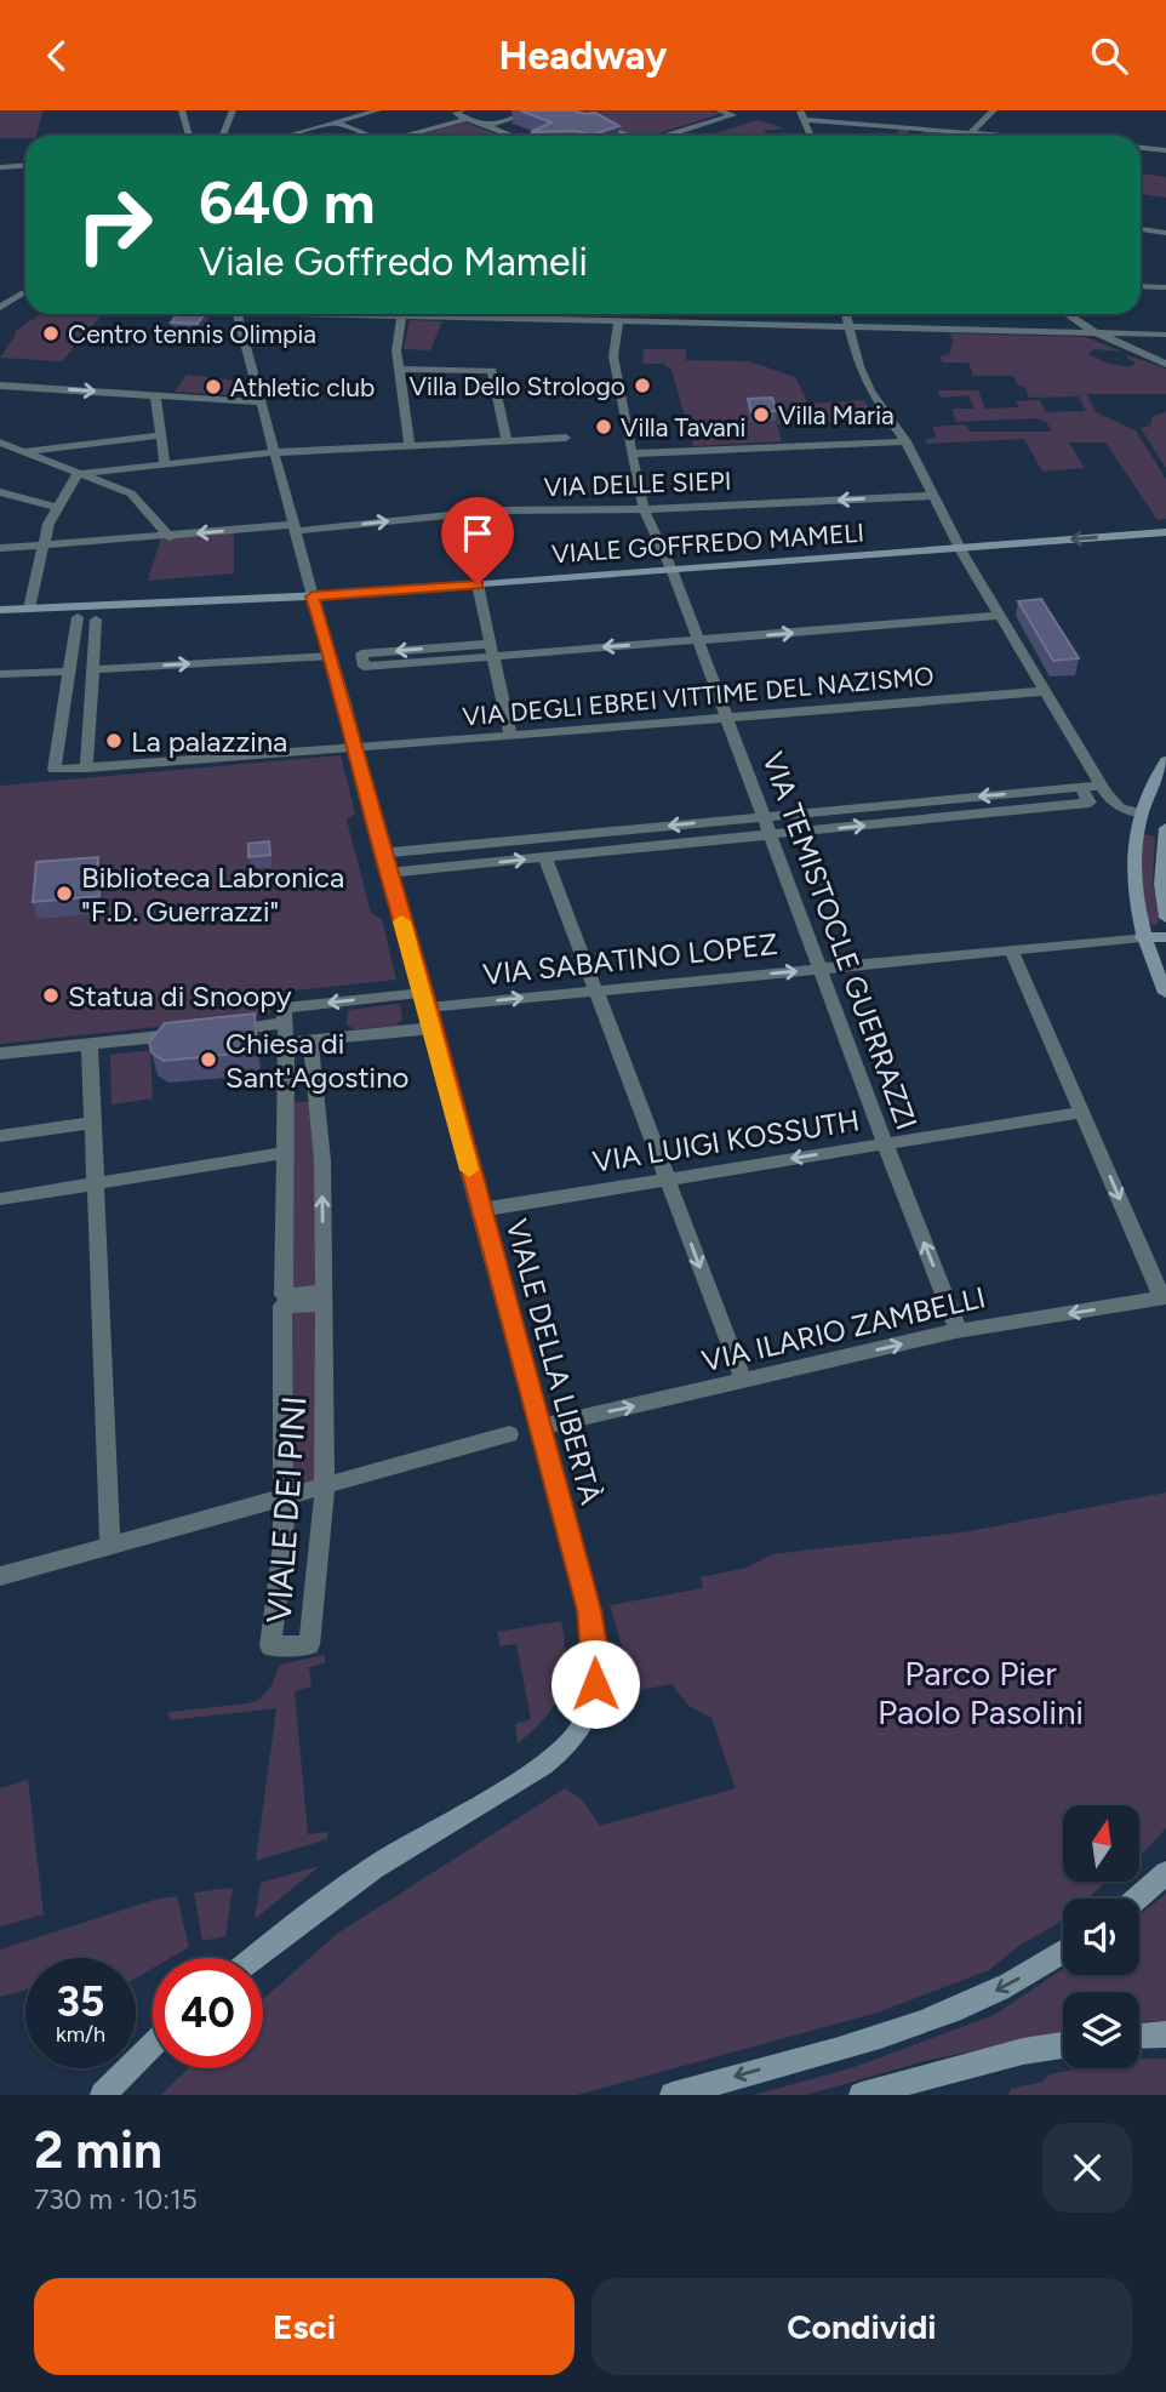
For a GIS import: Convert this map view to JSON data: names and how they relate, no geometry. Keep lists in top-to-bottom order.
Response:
{
  "streets": {
    "street": [
      "VIA DELLE SIEPI",
      "VIALE GOFFREDO MAMELI",
      "VIA DEGLI EBREI VITTIME DEL NAZISMO",
      "VIA TEMISTOCLE GUERRAZZI",
      "VIA SABATINO LOPEZ",
      "VIA LUIGI KOSSUTH",
      "VIA ILARIO ZAMBELLI",
      "VIALE DELLA LIBERTÀ",
      "VIALE DEI PINI"
    ]
  },
  "crossings": [
    ["VIA DELLE SIEPI", "VIA TEMISTOCLE GUERRAZZI"],
    ["VIALE GOFFREDO MAMELI", "VIA TEMISTOCLE GUERRAZZI"],
    ["VIALE GOFFREDO MAMELI", "VIALE DELLA LIBERTÀ"],
    ["VIA DEGLI EBREI VITTIME DEL NAZISMO", "VIA TEMISTOCLE GUERRAZZI"],
    ["VIA DEGLI EBREI VITTIME DEL NAZISMO", "VIALE DELLA LIBERTÀ"],
    ["VIA TEMISTOCLE GUERRAZZI", "VIA SABATINO LOPEZ"],
    ["VIA TEMISTOCLE GUERRAZZI", "VIA LUIGI KOSSUTH"],
    ["VIA TEMISTOCLE GUERRAZZI", "VIA ILARIO ZAMBELLI"],
    ["VIA SABATINO LOPEZ", "VIALE DELLA LIBERTÀ"],
    ["VIA LUIGI KOSSUTH", "VIA ILARIO ZAMBELLI"],
    ["VIA LUIGI KOSSUTH", "VIALE DELLA LIBERTÀ"],
    ["VIA ILARIO ZAMBELLI", "VIALE DELLA LIBERTÀ"]
  ],
  "one_way": ["VIA LUIGI KOSSUTH"],
  "parks": ["Parco Pier Paolo Pasolini"],
  "places": [
    "Centro tennis Olimpia",
    "Villa Dello Strologo",
    "Athletic club",
    "Villa Maria",
    "Villa Tavani",
    "La palazzina",
    "Biblioteca Labronica \"F.D. Guerrazzi\"",
    "Statua di Snoopy",
    "Chiesa di Sant'Agostino"
  ],
  "north": "top",
  "page": {
    "header": "Headway",
    "turn": ["640 m", "Viale Goffredo Mameli"],
    "speed": "35 km/h",
    "limit": "40",
    "heading": ["2 min", "730 m · 10:15"],
    "buttons": ["Esci", "Condividi"]
  }
}
